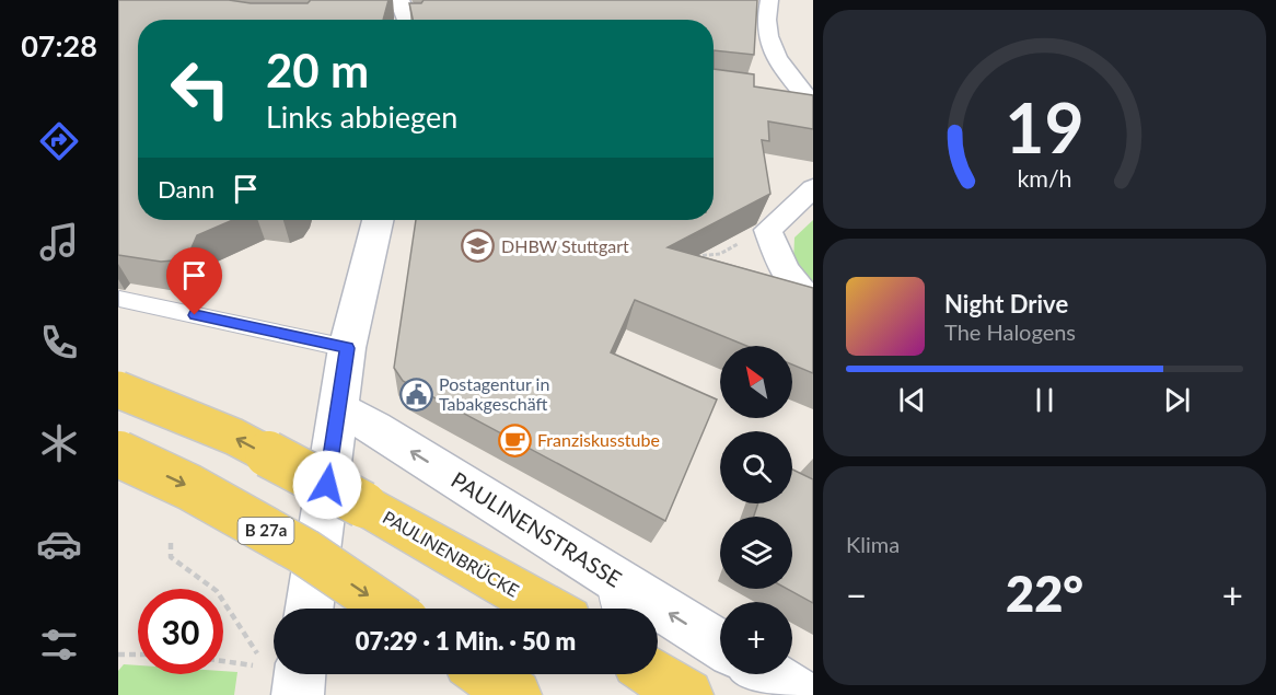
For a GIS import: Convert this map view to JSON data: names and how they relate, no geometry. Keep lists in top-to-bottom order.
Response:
{
  "streets": {
    "main road": ["B 27a", "PAULINENBRÜCKE"],
    "street": ["PAULINENSTRASSE"]
  },
  "one_way": ["PAULINENSTRASSE"],
  "places": {
    "school or university": ["DHBW Stuttgart"],
    "public building": ["Postagentur in Tabakgeschäft"],
    "cafe": ["Franziskusstube"]
  },
  "north": "top left",
  "page": {
    "tabs": "07:28",
    "turn": ["20 m", "Links abbiegen"],
    "then": "Dann",
    "song": ["Night Drive", "The Halogens"],
    "map_buttons": "+",
    "tile": "Klima",
    "heat": ["−", "22°", "+"],
    "limit": "30",
    "trip": "07:29 · 1 Min. · 50 m",
    "gauge": ["19", "km/h"]
  }
}
